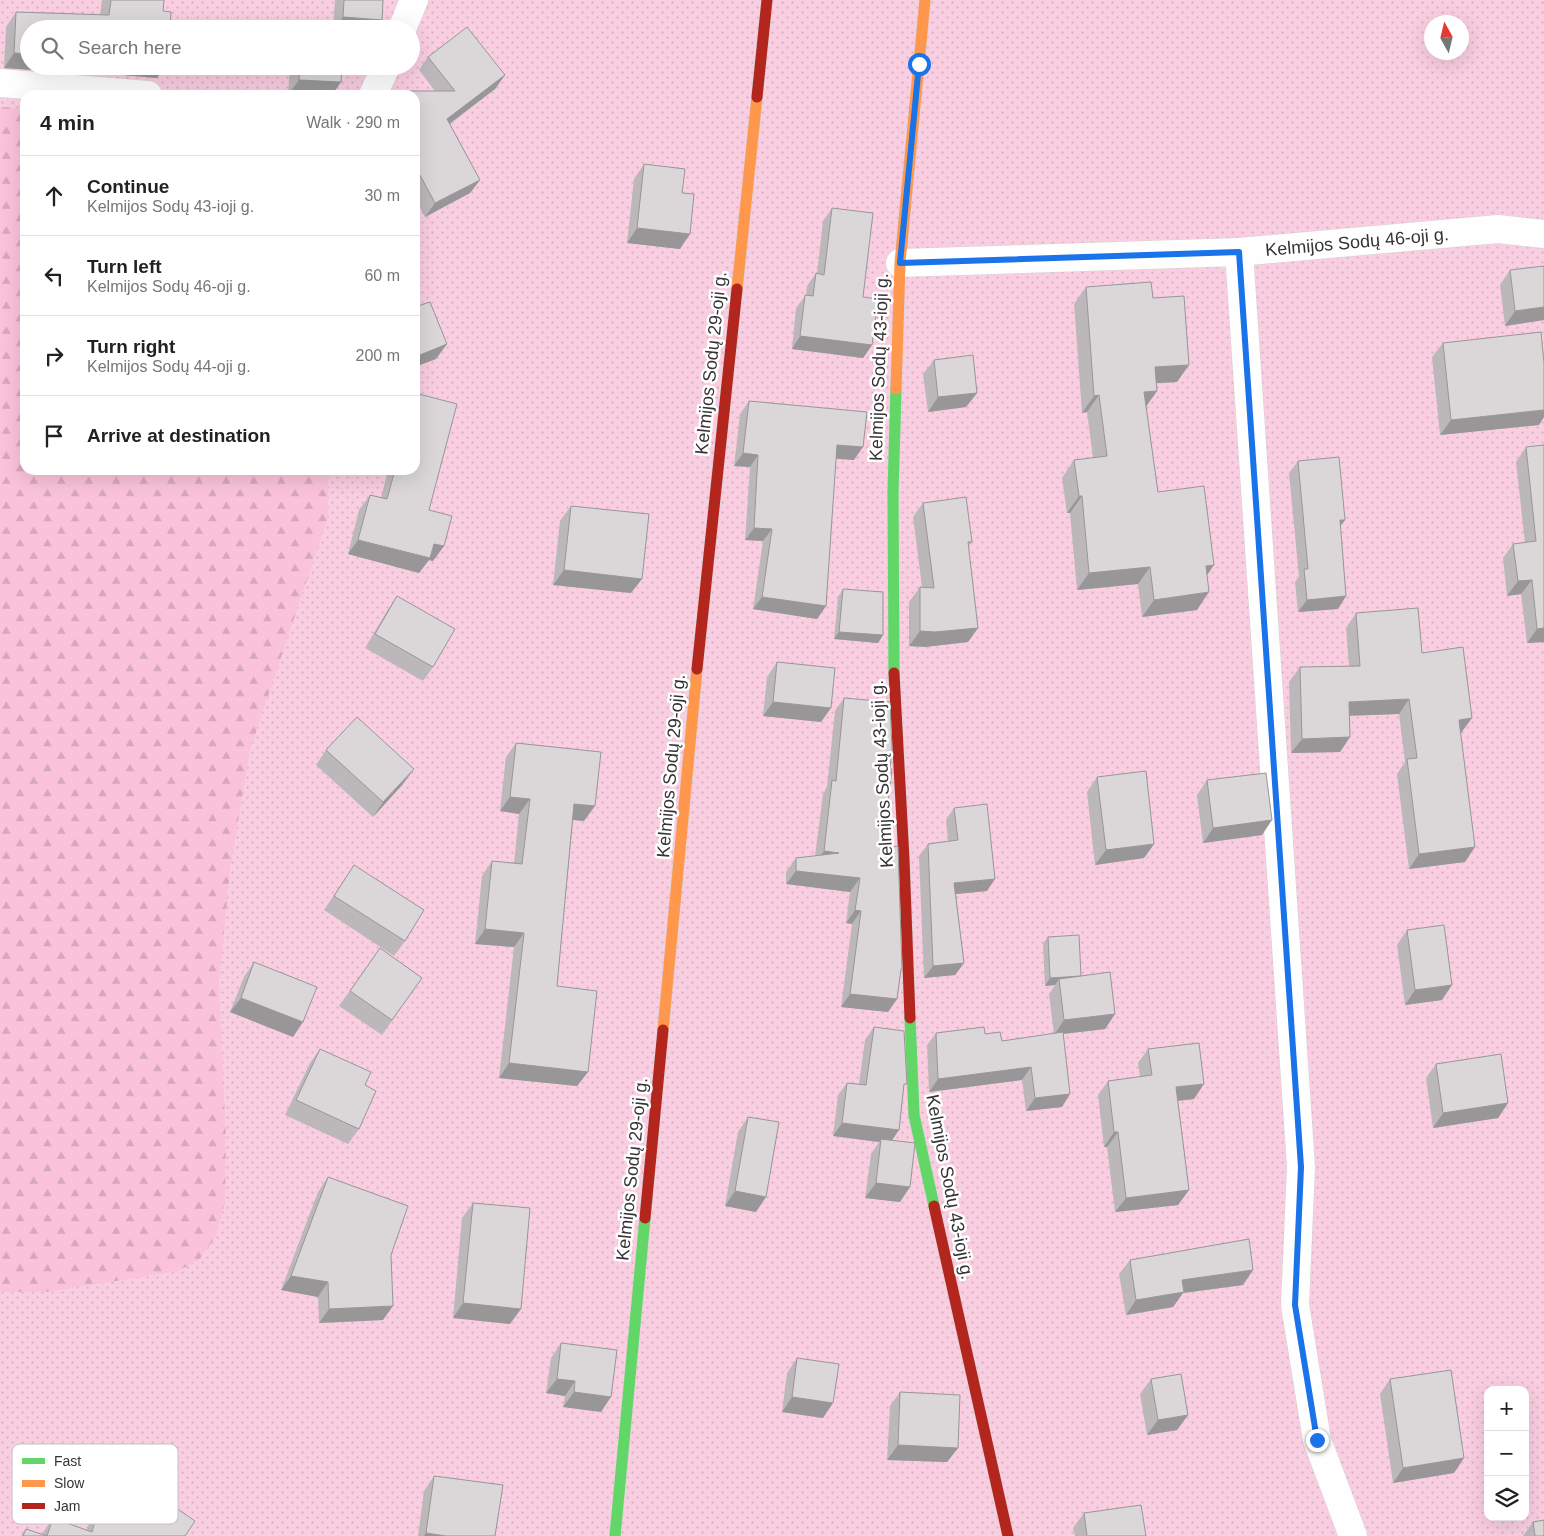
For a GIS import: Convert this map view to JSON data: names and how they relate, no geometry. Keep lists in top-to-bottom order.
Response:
{
  "streets": {
    "street": ["Kelmijos Sodų 46-oji g.", "Kelmijos Sodų 29-oji g.", "Kelmijos Sodų 43-ioji g."]
  },
  "crossings": [
    ["Kelmijos Sodų 46-oji g.", "Kelmijos Sodų 43-ioji g."]
  ],
  "legend": ["Fast", "Slow", "Jam"],
  "north": "top",
  "page": {
    "search": "Search here",
    "heading": ["4 min", "Walk · 290 m"],
    "list": [
      ["Continue", "Kelmijos Sodų 43-ioji g.", "30 m"],
      ["Turn left", "Kelmijos Sodų 46-oji g.", "60 m"],
      ["Turn right", "Kelmijos Sodų 44-oji g.", "200 m"],
      "Arrive at destination"
    ],
    "map_buttons": ["+", "−"]
  }
}
